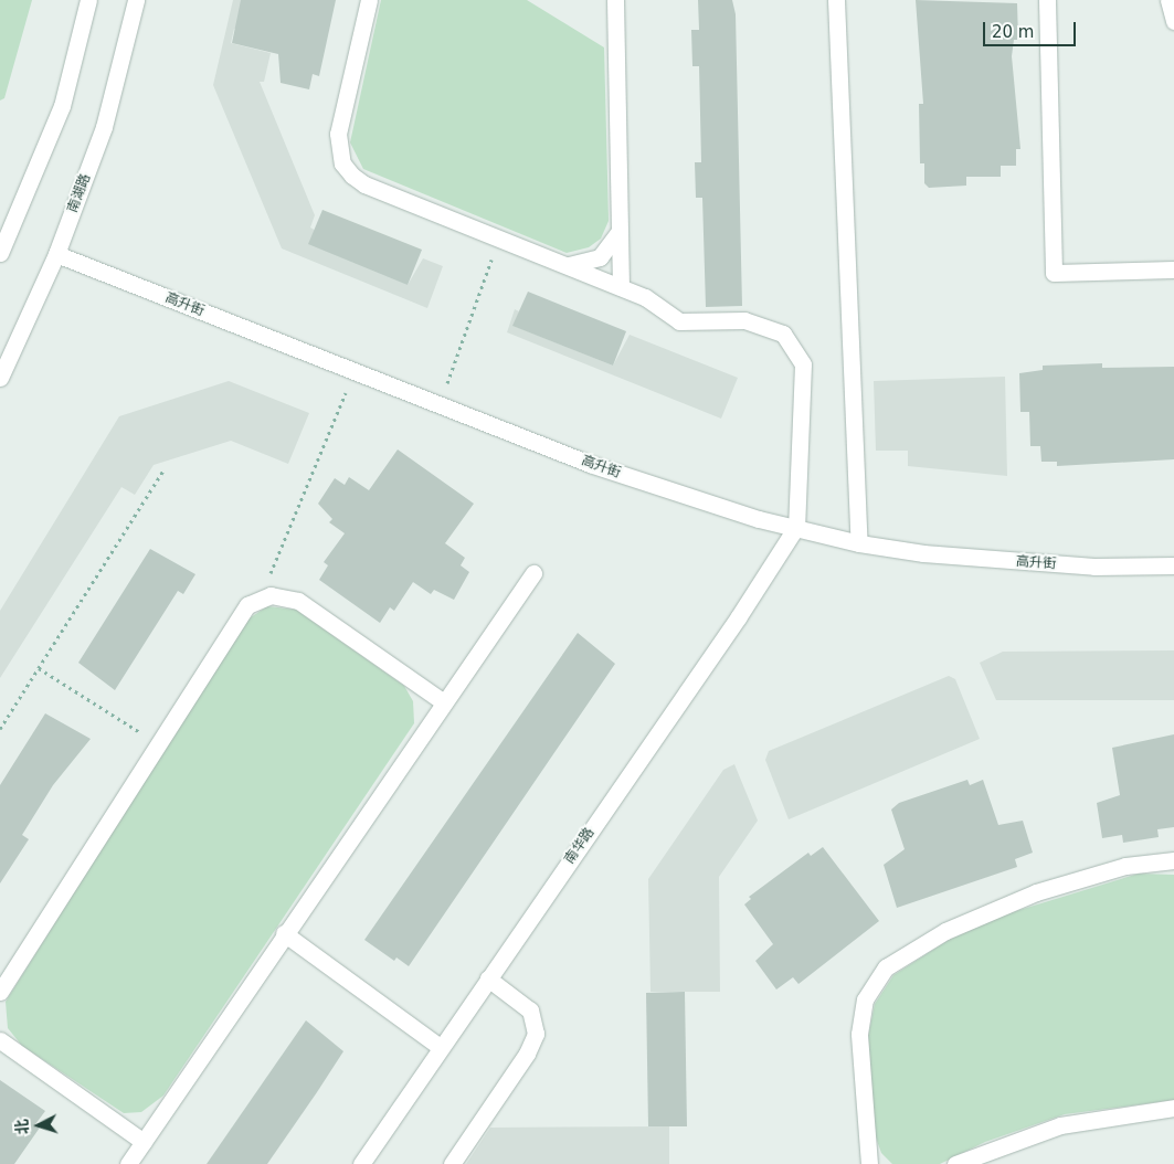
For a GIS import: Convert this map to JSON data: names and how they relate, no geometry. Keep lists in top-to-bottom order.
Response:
{
  "streets": {
    "street": ["南湖路", "高升街", "南华路"]
  },
  "crossings": [
    ["南湖路", "高升街"],
    ["高升街", "南华路"]
  ],
  "scale_bar": "20 m",
  "north": "left"
}
